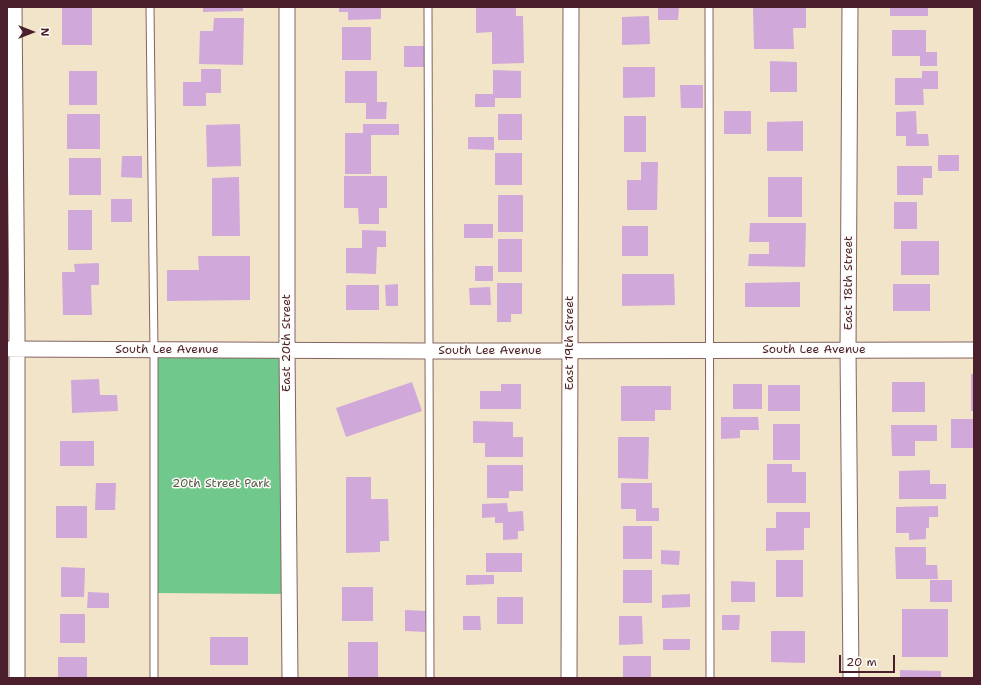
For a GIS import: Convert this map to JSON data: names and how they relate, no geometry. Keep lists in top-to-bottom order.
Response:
{
  "streets": {
    "street": [
      "East 18th Street",
      "East 20th Street",
      "East 19th Street",
      "South Lee Avenue"
    ]
  },
  "crossings": [
    ["East 18th Street", "South Lee Avenue"],
    ["East 20th Street", "South Lee Avenue"],
    ["East 19th Street", "South Lee Avenue"]
  ],
  "parks": ["20th Street Park"],
  "scale_bar": "20 m",
  "north": "right"
}
